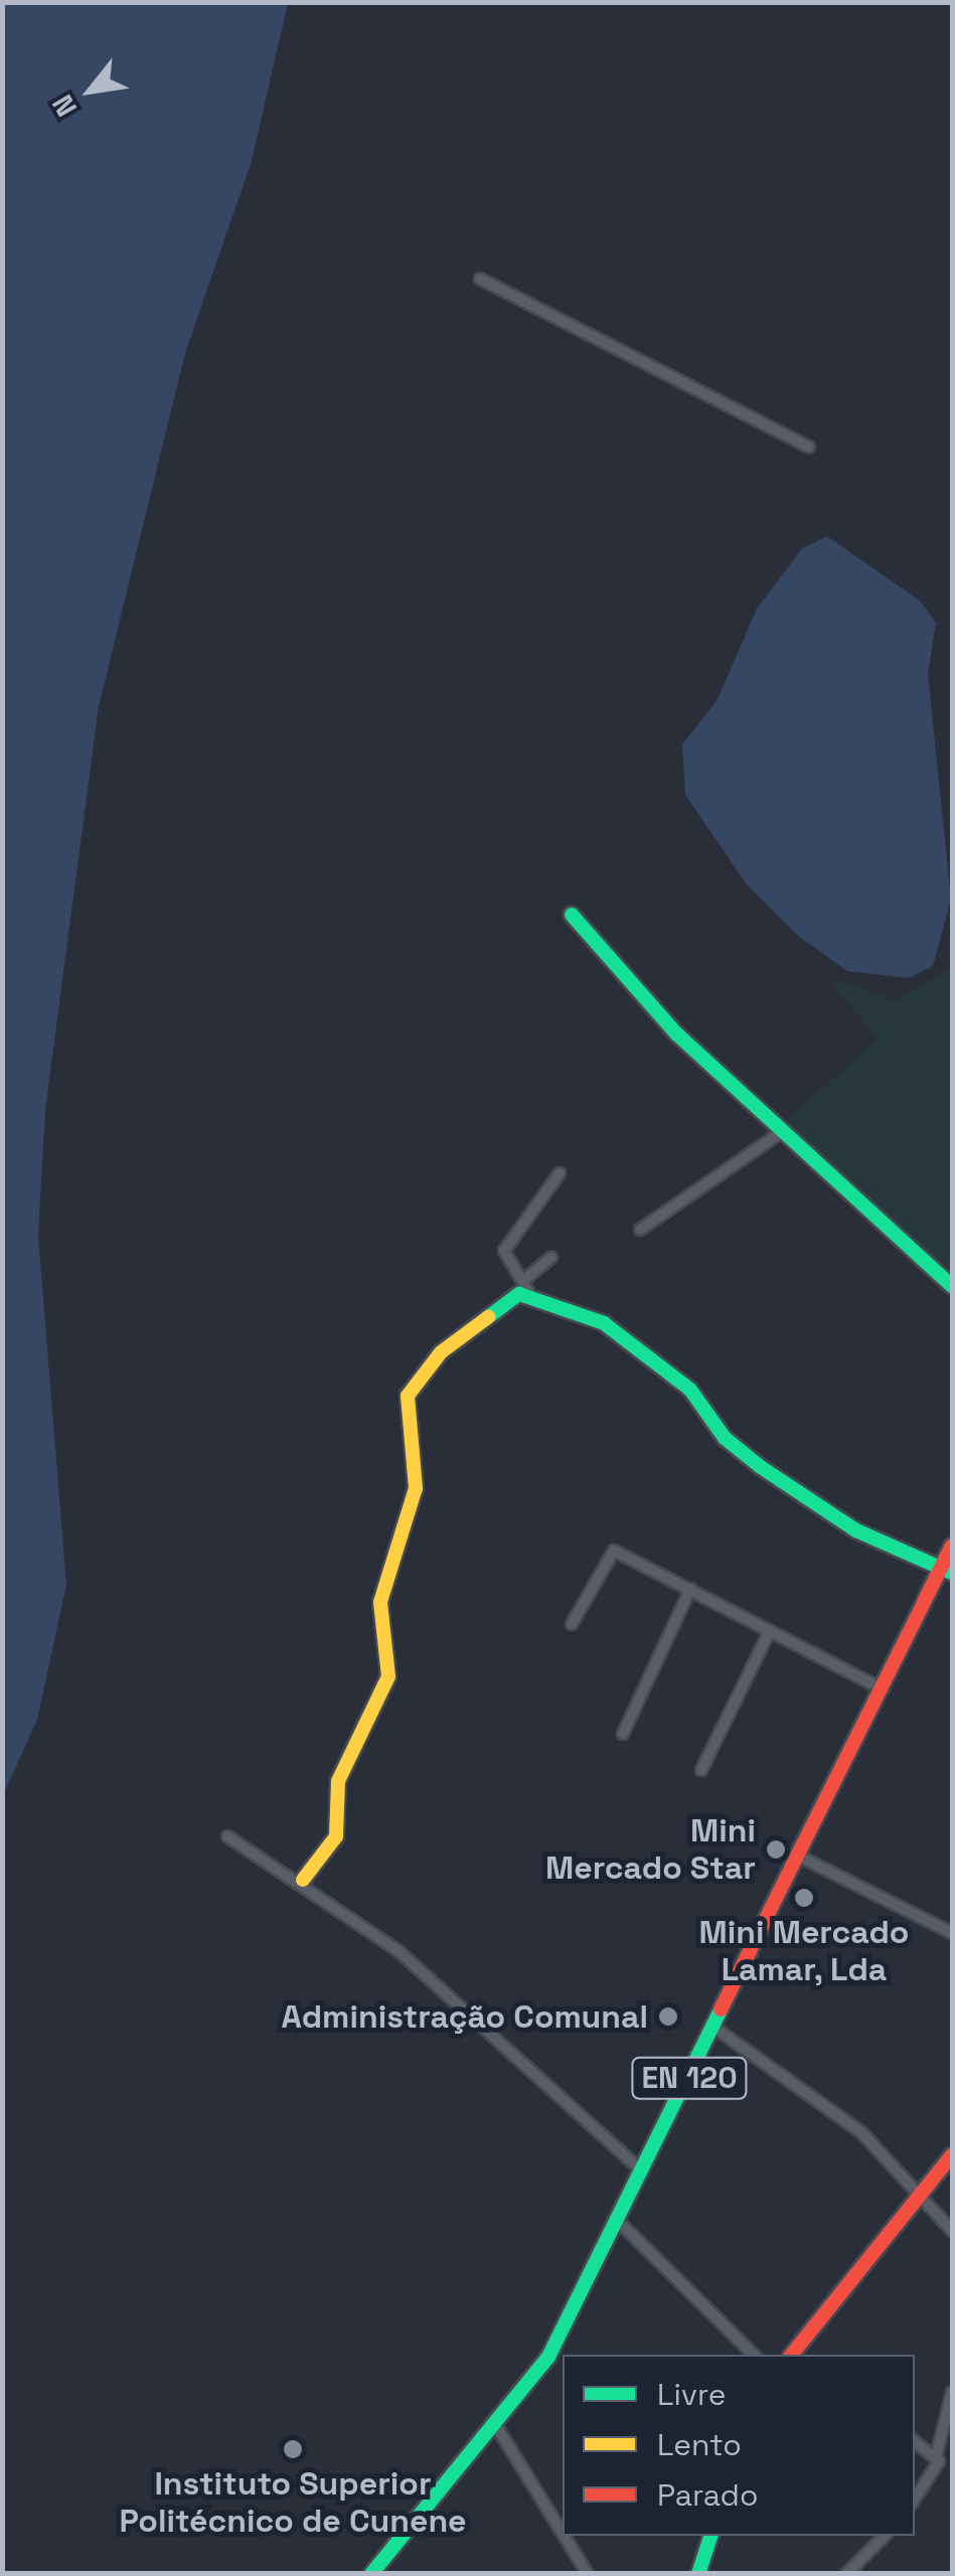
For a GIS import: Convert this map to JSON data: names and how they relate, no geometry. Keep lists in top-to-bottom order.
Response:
{
  "streets": {
    "street": ["EN 120"]
  },
  "places": [
    "Mini Mercado Star",
    "Mini Mercado Lamar, Lda",
    "Administração Comunal",
    "Instituto Superior Politécnico de Cunene"
  ],
  "legend": ["Livre", "Lento", "Parado"],
  "north": "bottom left"
}
